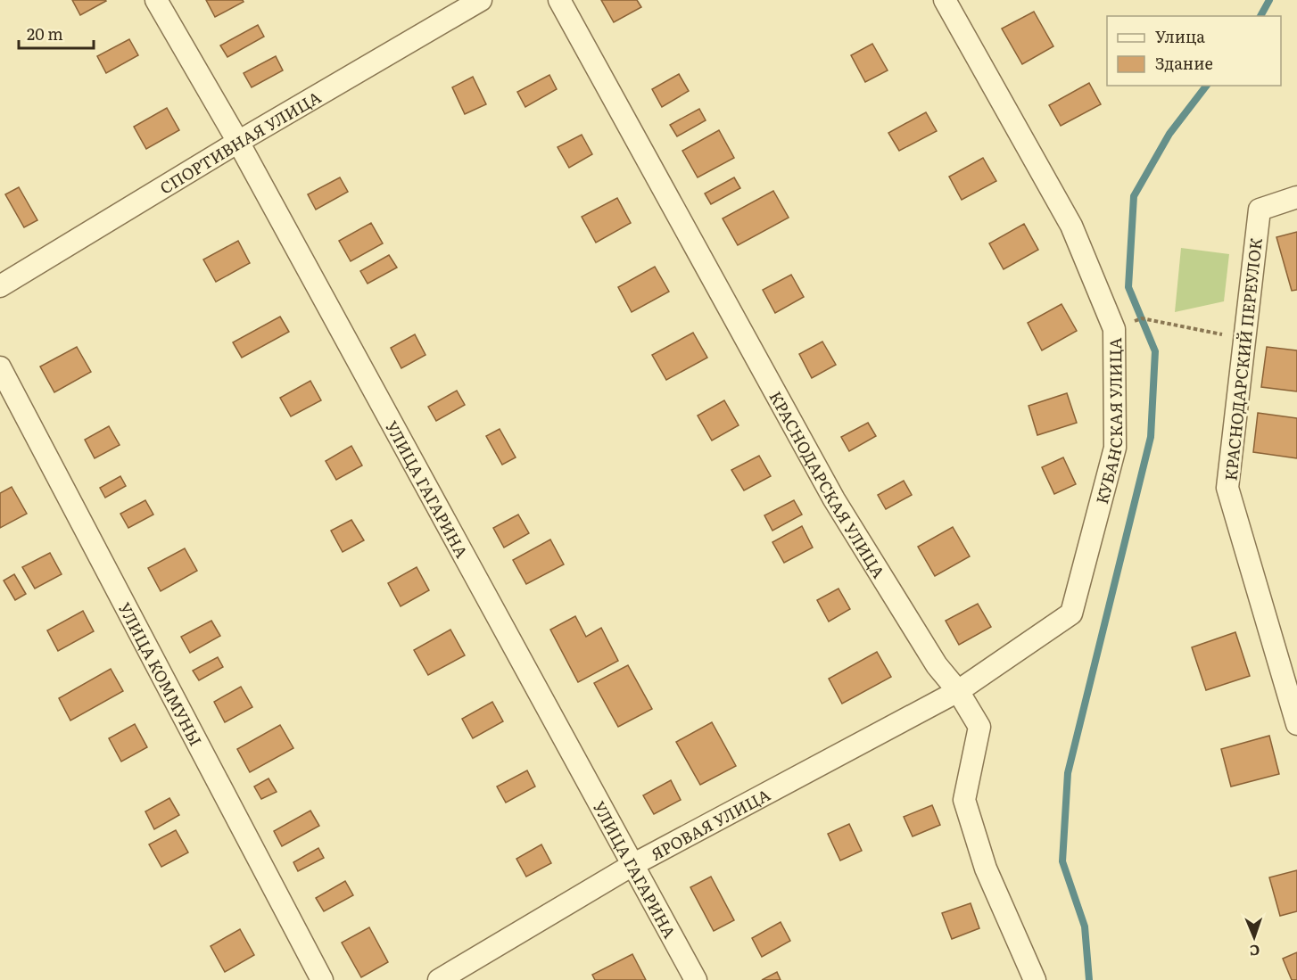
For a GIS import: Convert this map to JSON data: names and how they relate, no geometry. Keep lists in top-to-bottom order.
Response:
{
  "streets": {
    "street": [
      "СПОРТИВНАЯ УЛИЦА",
      "КРАСНОДАРСКИЙ ПЕРЕУЛОК",
      "КУБАНСКАЯ УЛИЦА",
      "КРАСНОДАРСКАЯ УЛИЦА",
      "УЛИЦА ГАГАРИНА",
      "УЛИЦА КОММУНЫ",
      "ЯРОВАЯ УЛИЦА"
    ]
  },
  "crossings": [
    ["СПОРТИВНАЯ УЛИЦА", "УЛИЦА ГАГАРИНА"],
    ["КУБАНСКАЯ УЛИЦА", "КРАСНОДАРСКАЯ УЛИЦА"],
    ["КУБАНСКАЯ УЛИЦА", "ЯРОВАЯ УЛИЦА"],
    ["КРАСНОДАРСКАЯ УЛИЦА", "ЯРОВАЯ УЛИЦА"],
    ["УЛИЦА ГАГАРИНА", "ЯРОВАЯ УЛИЦА"]
  ],
  "legend": ["Улица", "Здание"],
  "scale_bar": "20 m",
  "north": "bottom"
}
